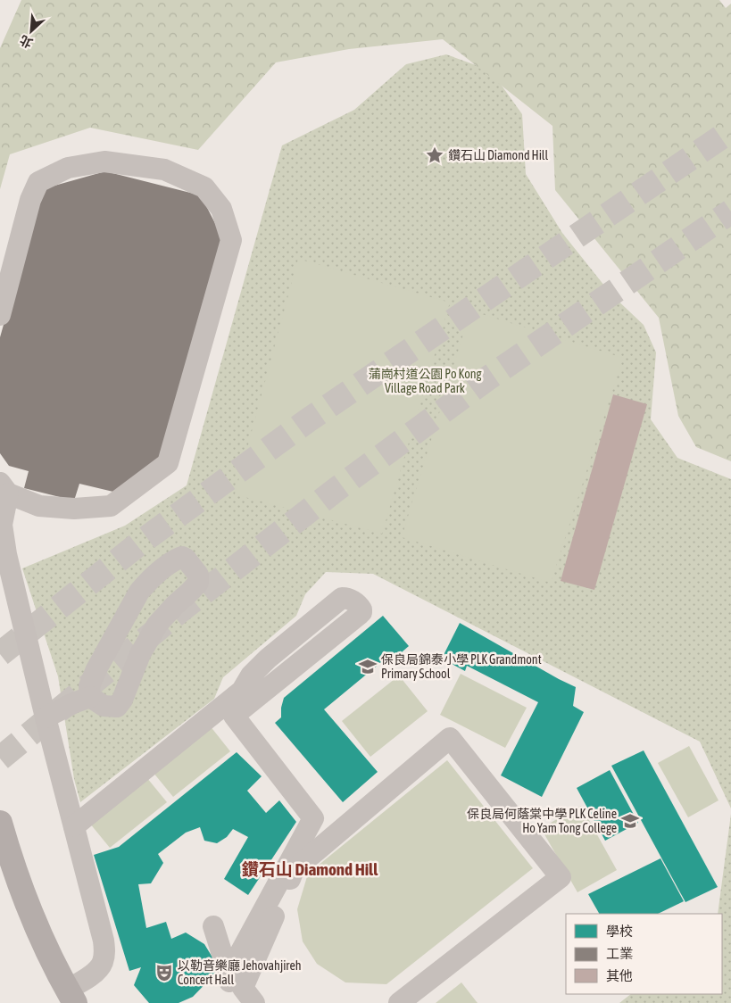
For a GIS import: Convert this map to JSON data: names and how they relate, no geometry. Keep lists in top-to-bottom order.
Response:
{
  "districts": ["鑽石山 Diamond Hill"],
  "parks": ["蒲崗村道公園 Po Kong Village Road Park"],
  "places": {
    "place": ["鑽石山 Diamond Hill"],
    "school or university": ["保良局錦泰小學 PLK Grandmont Primary School", "保良局何蔭棠中學 PLK Celine Ho Yam Tong College"],
    "theatre": ["以勒音樂廳 Jehovahjireh Concert Hall"]
  },
  "legend": ["學校", "工業", "其他"],
  "north": "bottom left"
}
